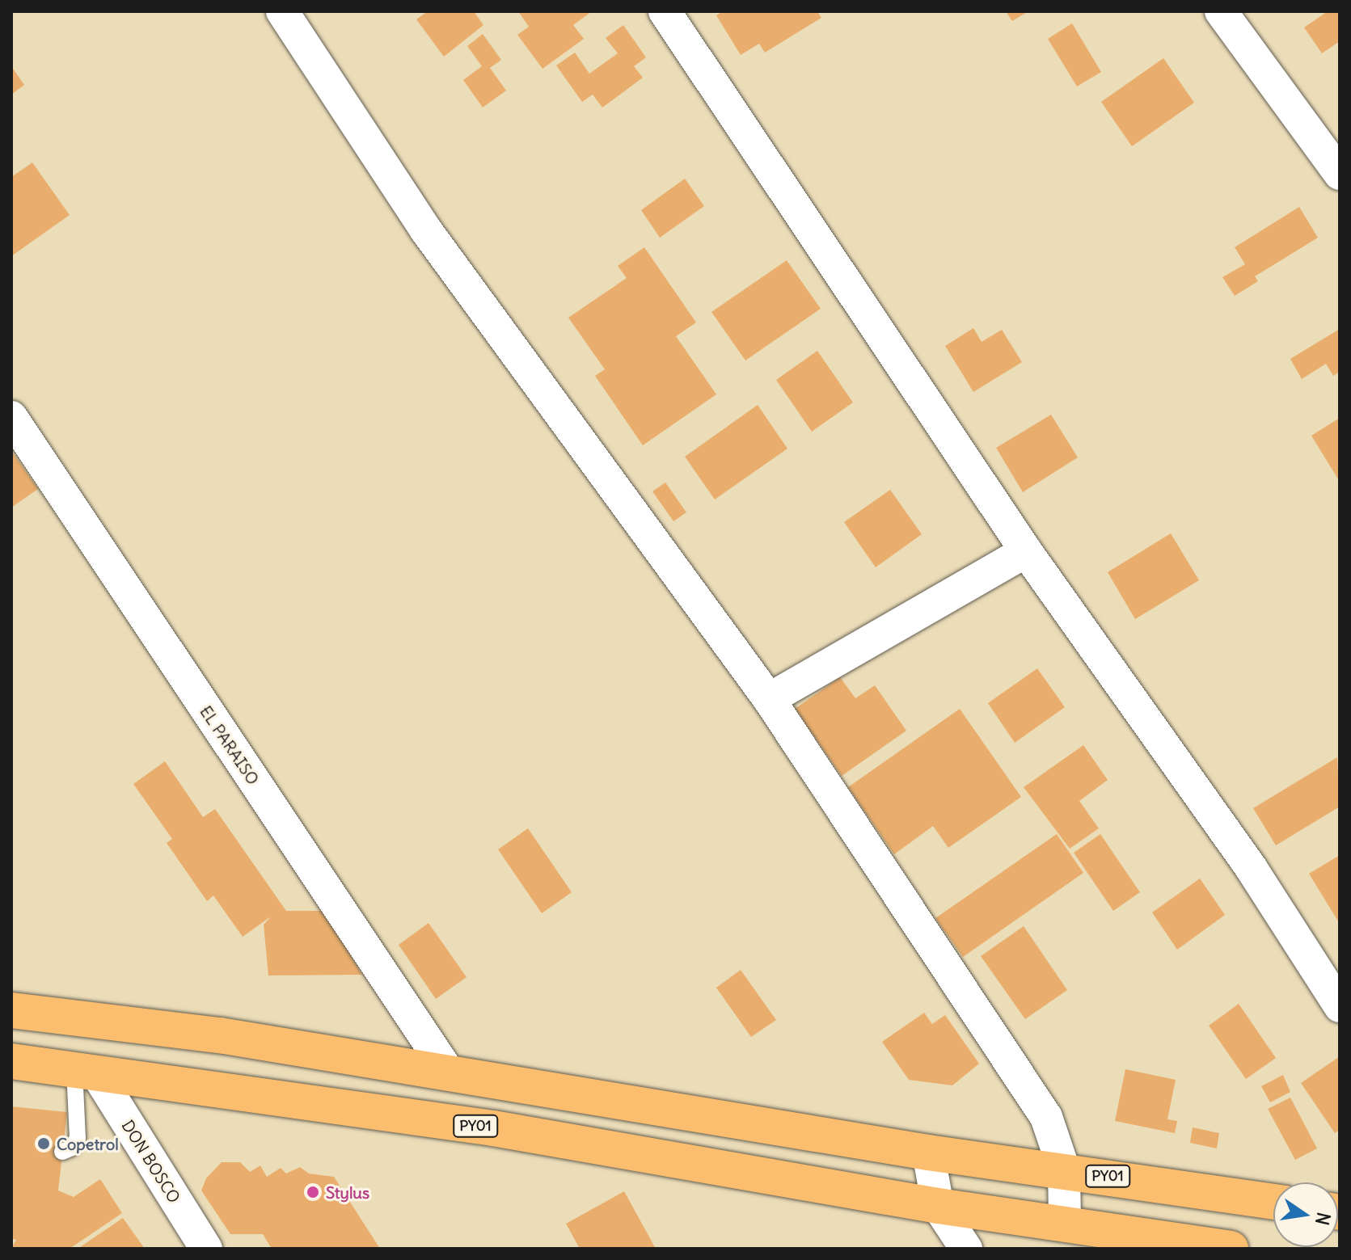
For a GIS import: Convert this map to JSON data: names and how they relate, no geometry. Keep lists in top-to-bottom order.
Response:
{
  "streets": {
    "highway": ["PY01"],
    "street": ["EL PARAISO", "DON BOSCO"]
  },
  "crossings": [
    ["EL PARAISO", "PY01"],
    ["PY01", "DON BOSCO"]
  ],
  "places": ["Copetrol", "Stylus"],
  "north": "right"
}
